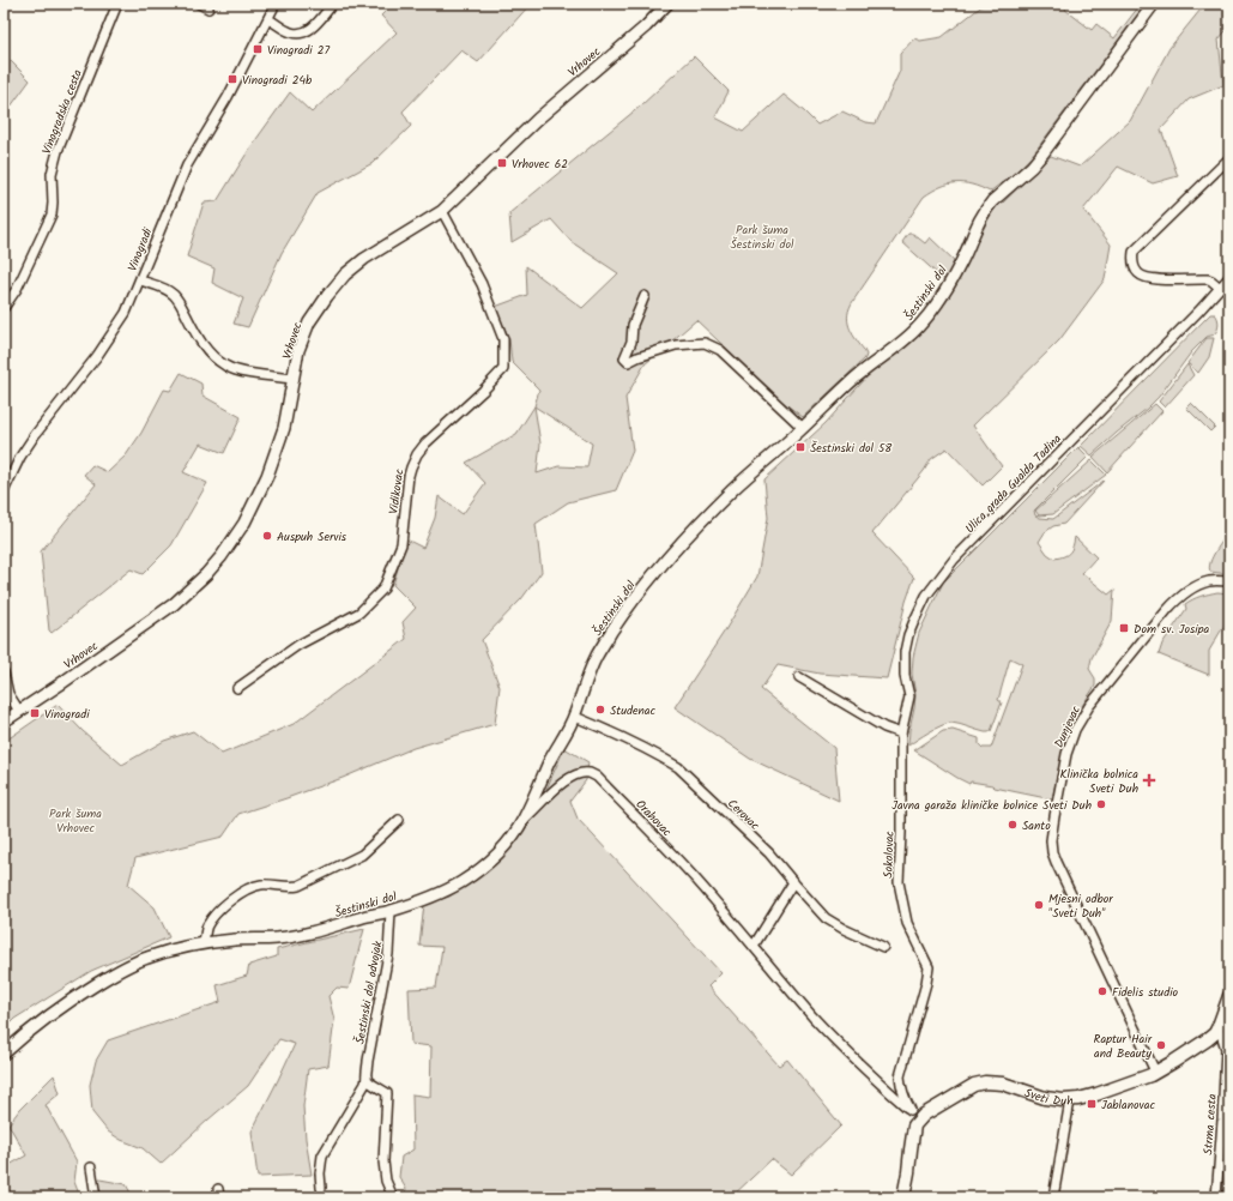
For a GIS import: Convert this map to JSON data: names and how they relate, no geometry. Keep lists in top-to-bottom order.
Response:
{
  "streets": {
    "main road": ["Sveti Duh"],
    "street": [
      "Vrhovec",
      "Vinogradska cesta",
      "Vinogradi",
      "Šestinski dol",
      "Ulica grada Gualda Tadina",
      "Vidikovac",
      "Dunjevac",
      "Cerovac",
      "Orahovac",
      "Sokolovac",
      "Šestinski dol odvojak",
      "Strma cesta"
    ]
  },
  "crossings": [
    ["Vrhovec", "Vidikovac"],
    ["Šestinski dol", "Cerovac"],
    ["Šestinski dol", "Orahovac"],
    ["Šestinski dol", "Šestinski dol odvojak"],
    ["Ulica grada Gualda Tadina", "Sokolovac"],
    ["Dunjevac", "Sveti Duh"],
    ["Orahovac", "Sokolovac"],
    ["Orahovac", "Sveti Duh"],
    ["Sveti Duh", "Strma cesta"]
  ],
  "parks": ["Park šuma Šestinski dol", "Park šuma Vrhovec"],
  "places": {
    "transit": [
      "Vinogradi 27",
      "Vinogradi 24b",
      "Vrhovec 62",
      "Šestinski dol 58",
      "Dom sv. Josipa",
      "Vinogradi",
      "Jablanovac"
    ],
    "other": [
      "Auspuh Servis",
      "Studenac",
      "Javna garaža kliničke bolnice Sveti Duh",
      "Santo",
      "Mjesni odbor \"Sveti Duh\"",
      "Fidelis studio",
      "Raptur Hair and Beauty"
    ],
    "health": ["Klinička bolnica Sveti Duh"]
  }
}
